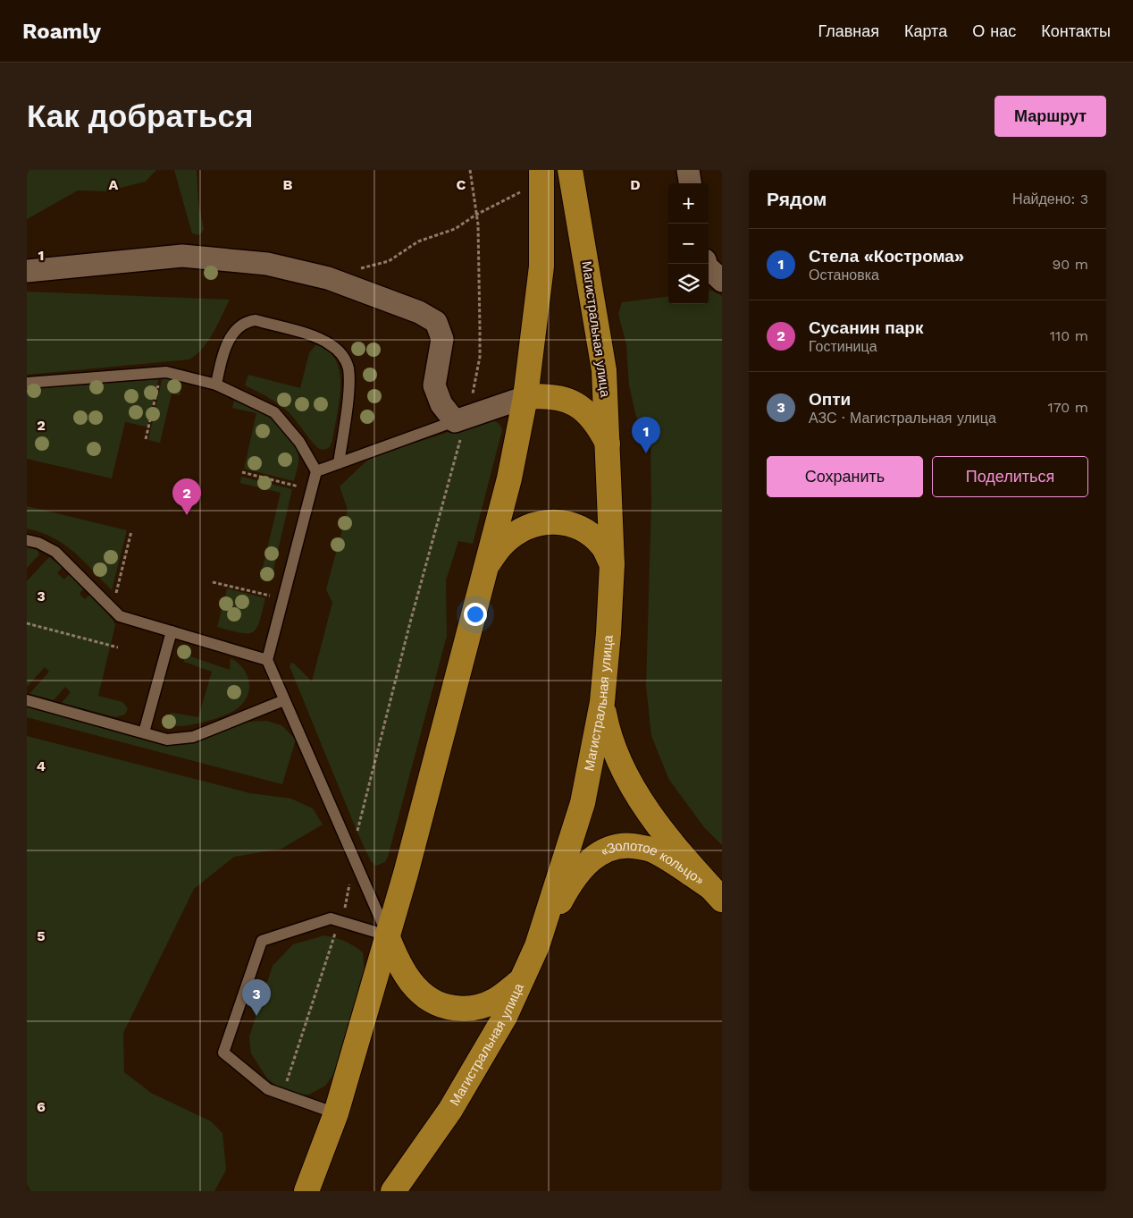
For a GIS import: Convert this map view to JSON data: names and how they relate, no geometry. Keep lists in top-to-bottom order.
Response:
{
  "streets": {
    "highway": ["Магистральная улица", "«Золотое кольцо»"]
  },
  "crossings": [
    ["Магистральная улица", "«Золотое кольцо»"]
  ],
  "page": {
    "header": "Roamly",
    "nav": [
      "Главная",
      "Карта",
      "О нас",
      "Контакты"
    ],
    "buttons": [
      "Маршрут",
      ["Сохранить", "Поделиться"]
    ],
    "title": "Как добраться",
    "heading": ["Рядом", "Найдено: 3"],
    "map_buttons": ["+", "−"],
    "list": [
      {
        "mark": "1",
        "name": "Стела «Кострома»",
        "note": "Остановка",
        "value": "90 m"
      },
      {
        "mark": "2",
        "name": "Сусанин парк",
        "note": "Гостиница",
        "value": "110 m"
      },
      {
        "mark": "3",
        "name": "Опти",
        "note": "АЗС · Магистральная улица",
        "value": "170 m"
      }
    ],
    "pins": ["1", "2", "3"]
  },
  "grid": {
    "columns": [
      "A",
      "B",
      "C",
      "D"
    ],
    "rows": [
      "1",
      "2",
      "3",
      "4",
      "5",
      "6"
    ]
  }
}
